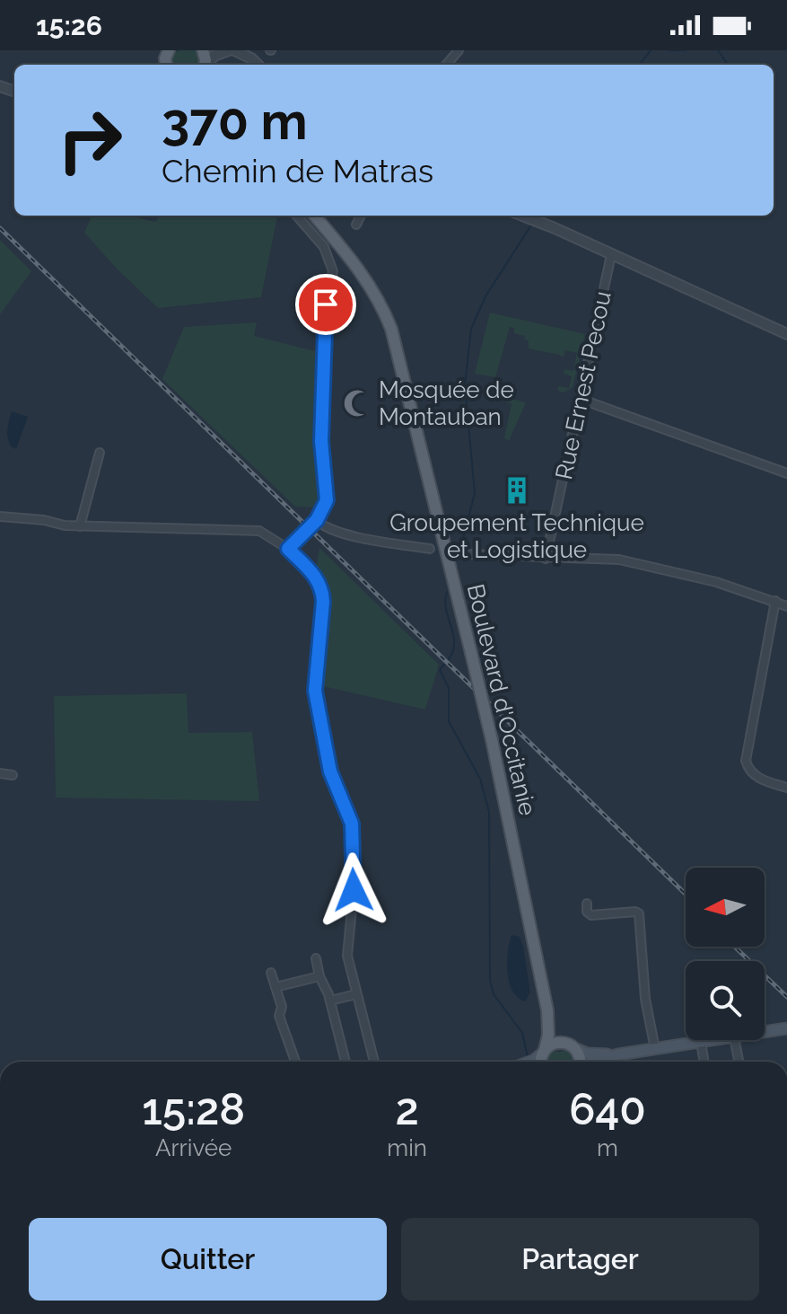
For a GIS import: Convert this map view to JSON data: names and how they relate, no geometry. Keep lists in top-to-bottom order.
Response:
{
  "streets": {
    "main road": ["Boulevard d'Occitanie"],
    "street": ["Rue Ernest Pecou"]
  },
  "places": {
    "mosque": ["Mosquée de Montauban"],
    "building": ["Groupement Technique et Logistique"]
  },
  "north": "left",
  "page": {
    "status": "15:26",
    "turn": ["370 m", "Chemin de Matras"],
    "eta": [
      "15:28",
      "Arrivée",
      "2",
      "min",
      "640",
      "m"
    ],
    "buttons": ["Quitter", "Partager"]
  }
}
